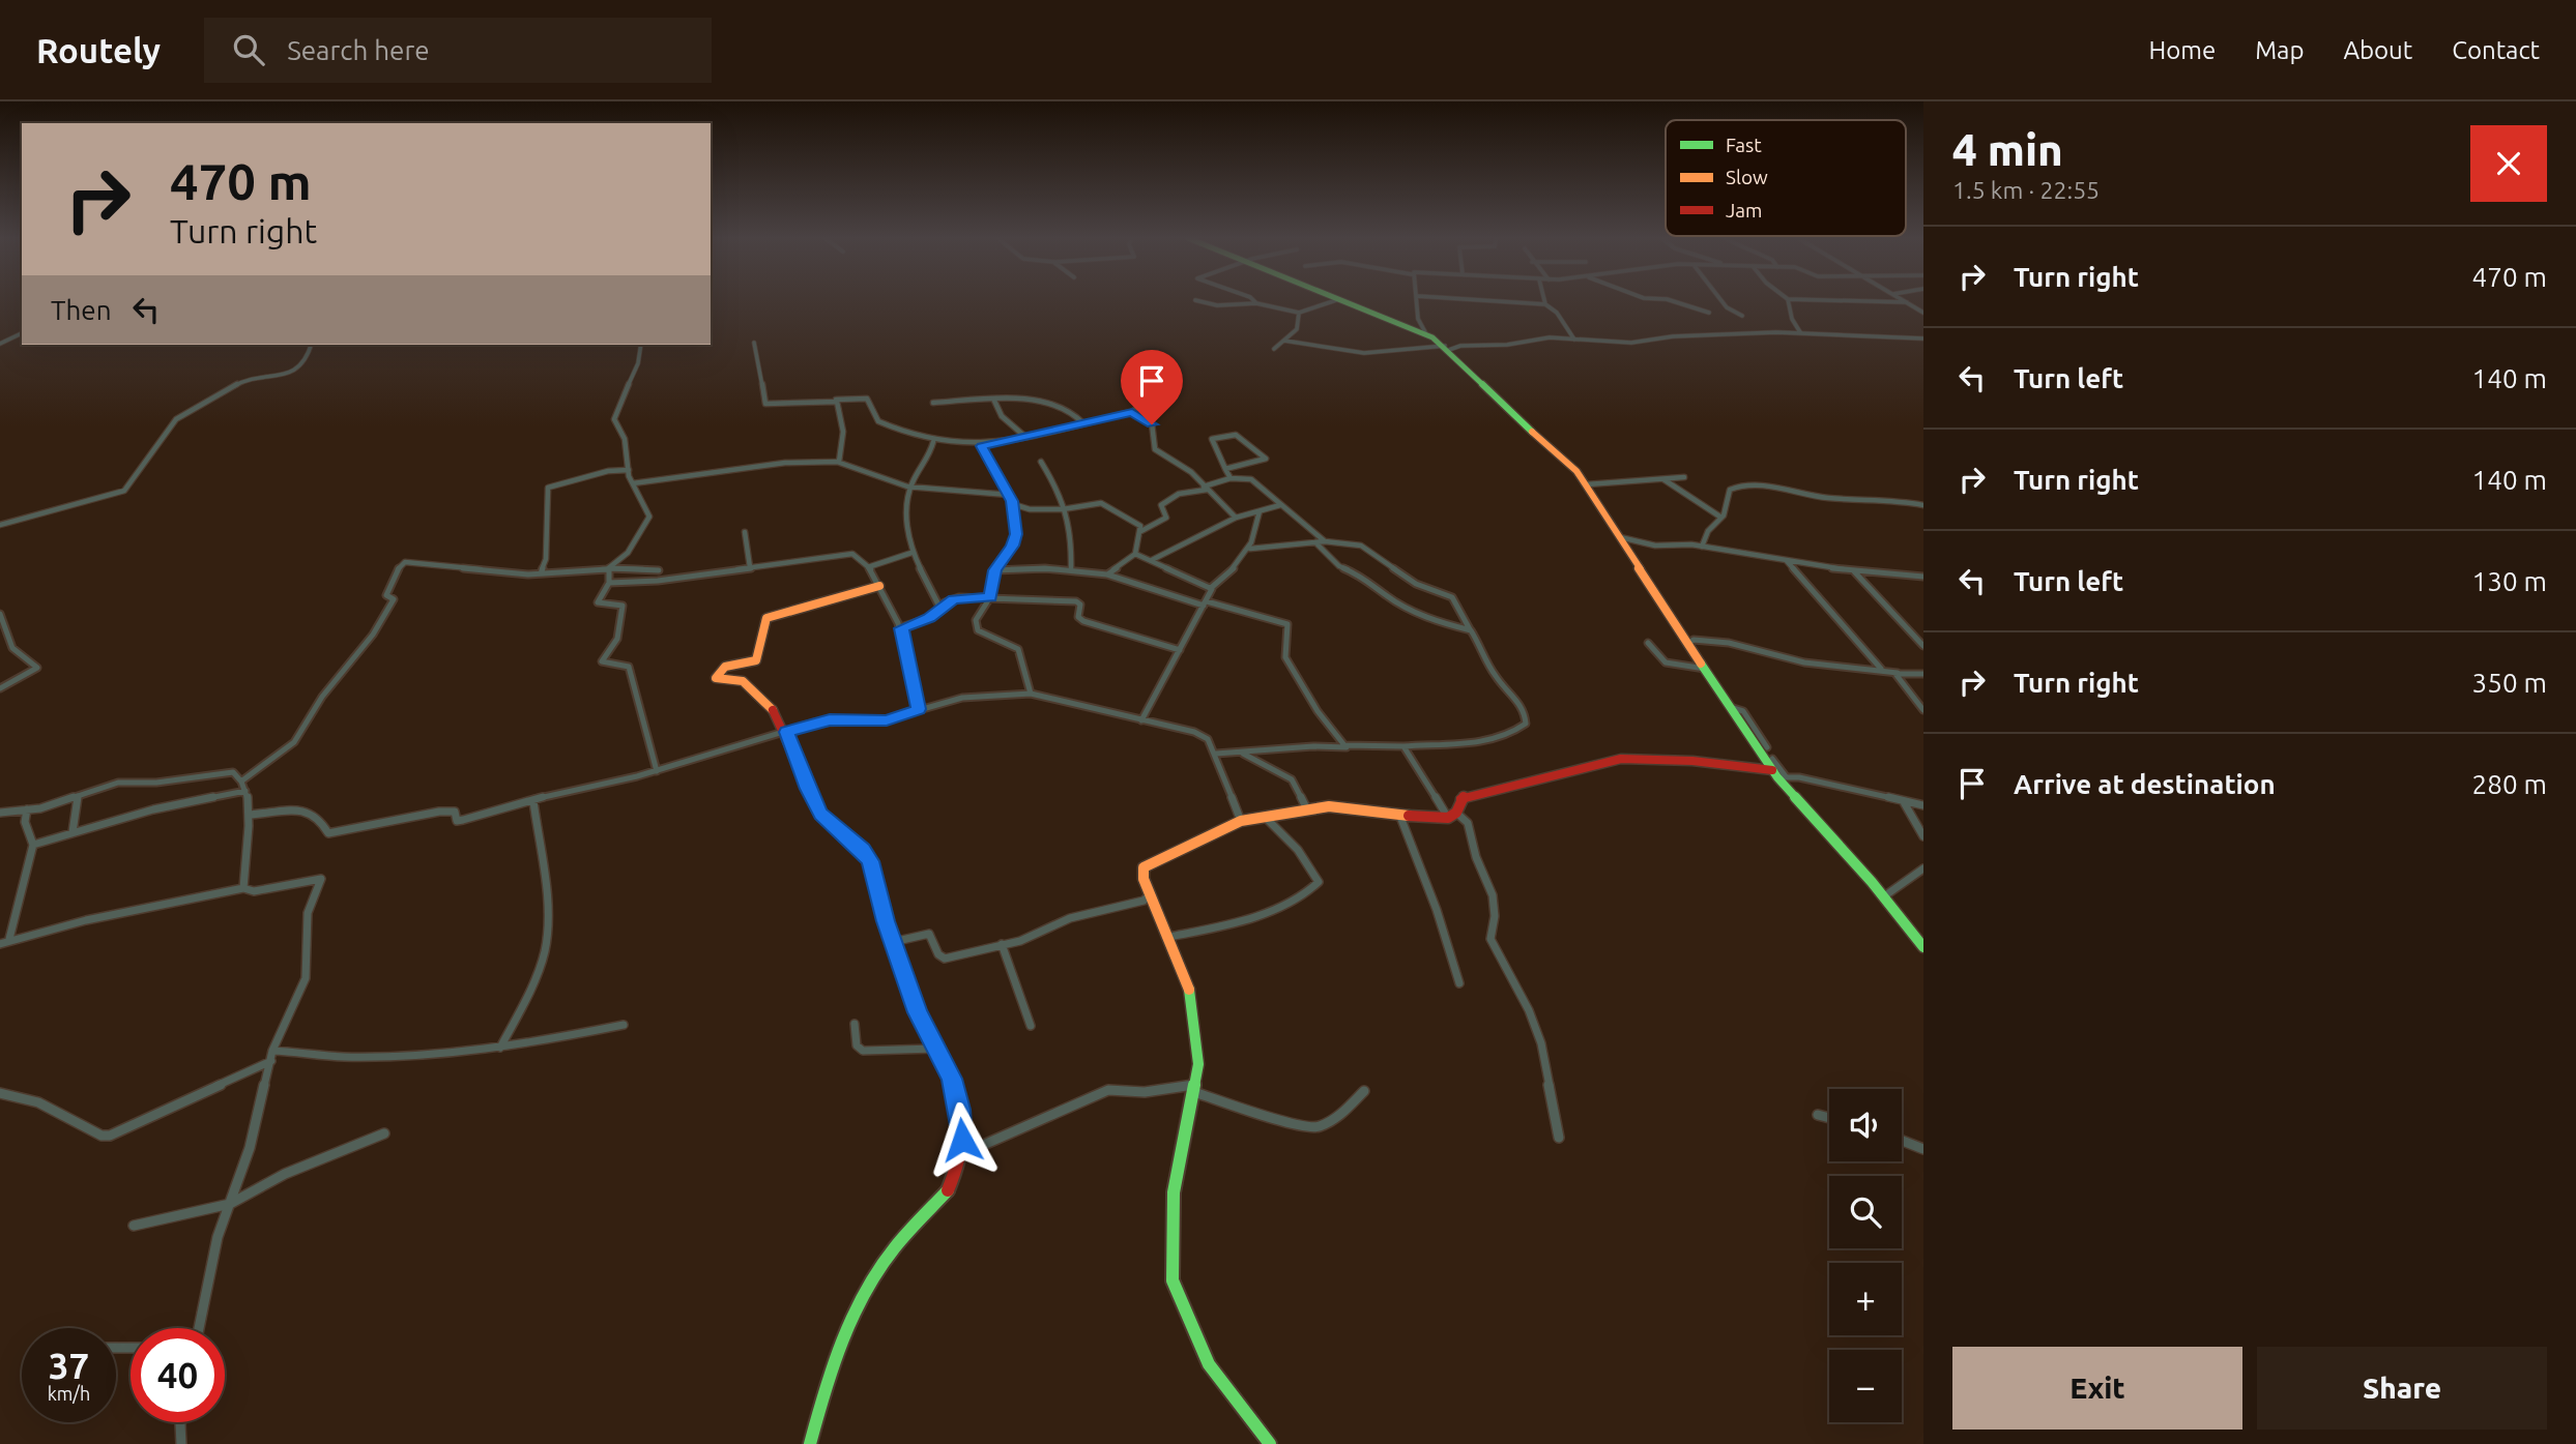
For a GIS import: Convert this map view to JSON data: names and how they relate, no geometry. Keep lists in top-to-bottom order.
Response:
{
  "legend": ["Fast", "Slow", "Jam"],
  "page": {
    "header": "Routely",
    "search": "Search here",
    "nav": [
      "Home",
      "Map",
      "About",
      "Contact"
    ],
    "heading": ["4 min", "1.5 km · 22:55"],
    "turn": ["470 m", "Turn right"],
    "list": [
      {
        "name": "Turn right",
        "value": "470 m"
      },
      {
        "name": "Turn left",
        "value": "140 m"
      },
      {
        "name": "Turn right",
        "value": "140 m"
      },
      {
        "name": "Turn left",
        "value": "130 m"
      },
      {
        "name": "Turn right",
        "value": "350 m"
      },
      {
        "name": "Arrive at destination",
        "value": "280 m"
      }
    ],
    "then": "Then",
    "map_buttons": ["+", "−"],
    "speed": "37 km/h",
    "limit": "40",
    "buttons": ["Exit", "Share"]
  }
}
